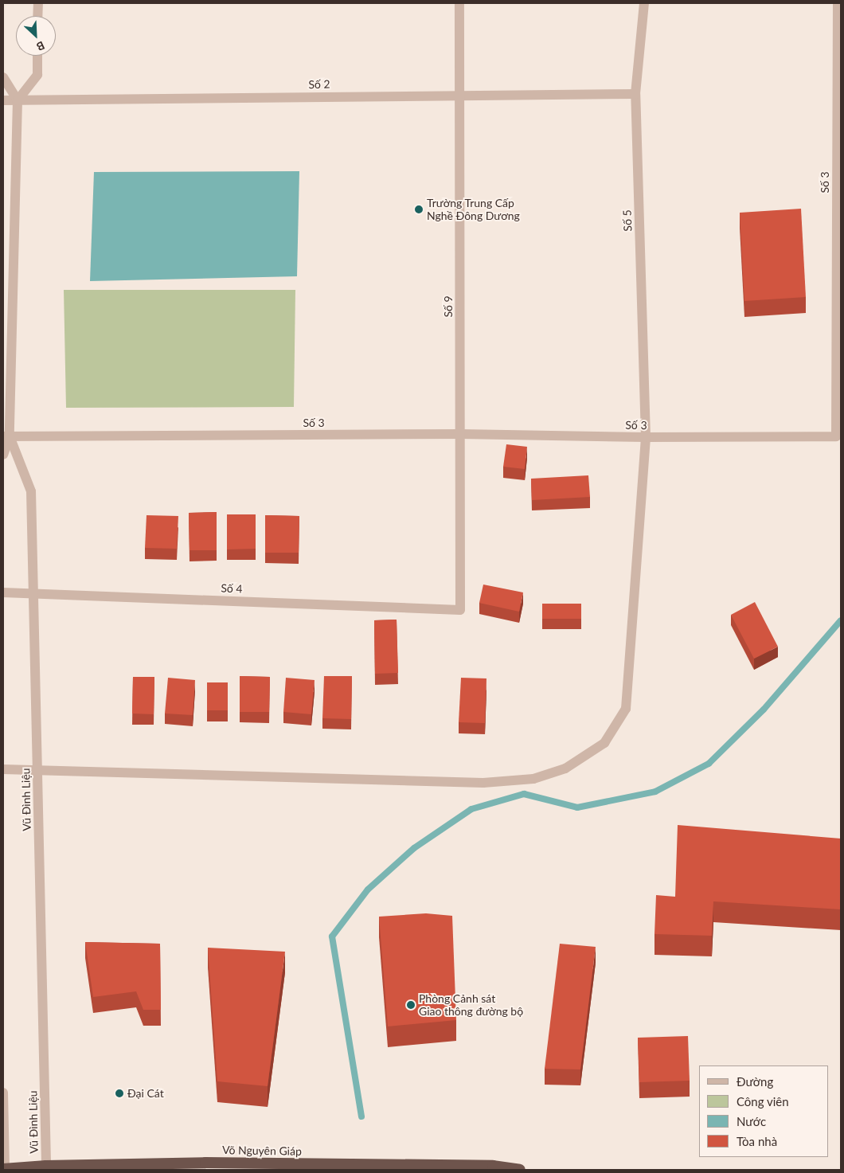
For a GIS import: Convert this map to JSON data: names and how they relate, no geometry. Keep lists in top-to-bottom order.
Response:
{
  "streets": {
    "highway": ["Võ Nguyên Giáp"],
    "street": [
      "Số 2",
      "Số 3",
      "Số 5",
      "Số 9",
      "Số 4",
      "Vũ Đình Liệu"
    ]
  },
  "crossings": [
    ["Số 2", "Số 5"],
    ["Số 2", "Số 9"],
    ["Số 2", "Vũ Đình Liệu"],
    ["Số 3", "Số 5"],
    ["Số 3", "Số 9"],
    ["Số 3", "Vũ Đình Liệu"],
    ["Số 5", "Vũ Đình Liệu"],
    ["Số 9", "Số 4"],
    ["Số 4", "Vũ Đình Liệu"],
    ["Vũ Đình Liệu", "Võ Nguyên Giáp"]
  ],
  "places": ["Trường Trung Cấp Nghề Đông Dương", "Phòng Cảnh sát Giao thông đường bộ", "Đại Cát"],
  "legend": [
    "Đường",
    "Công viên",
    "Nước",
    "Tòa nhà"
  ],
  "north": "bottom right"
}
